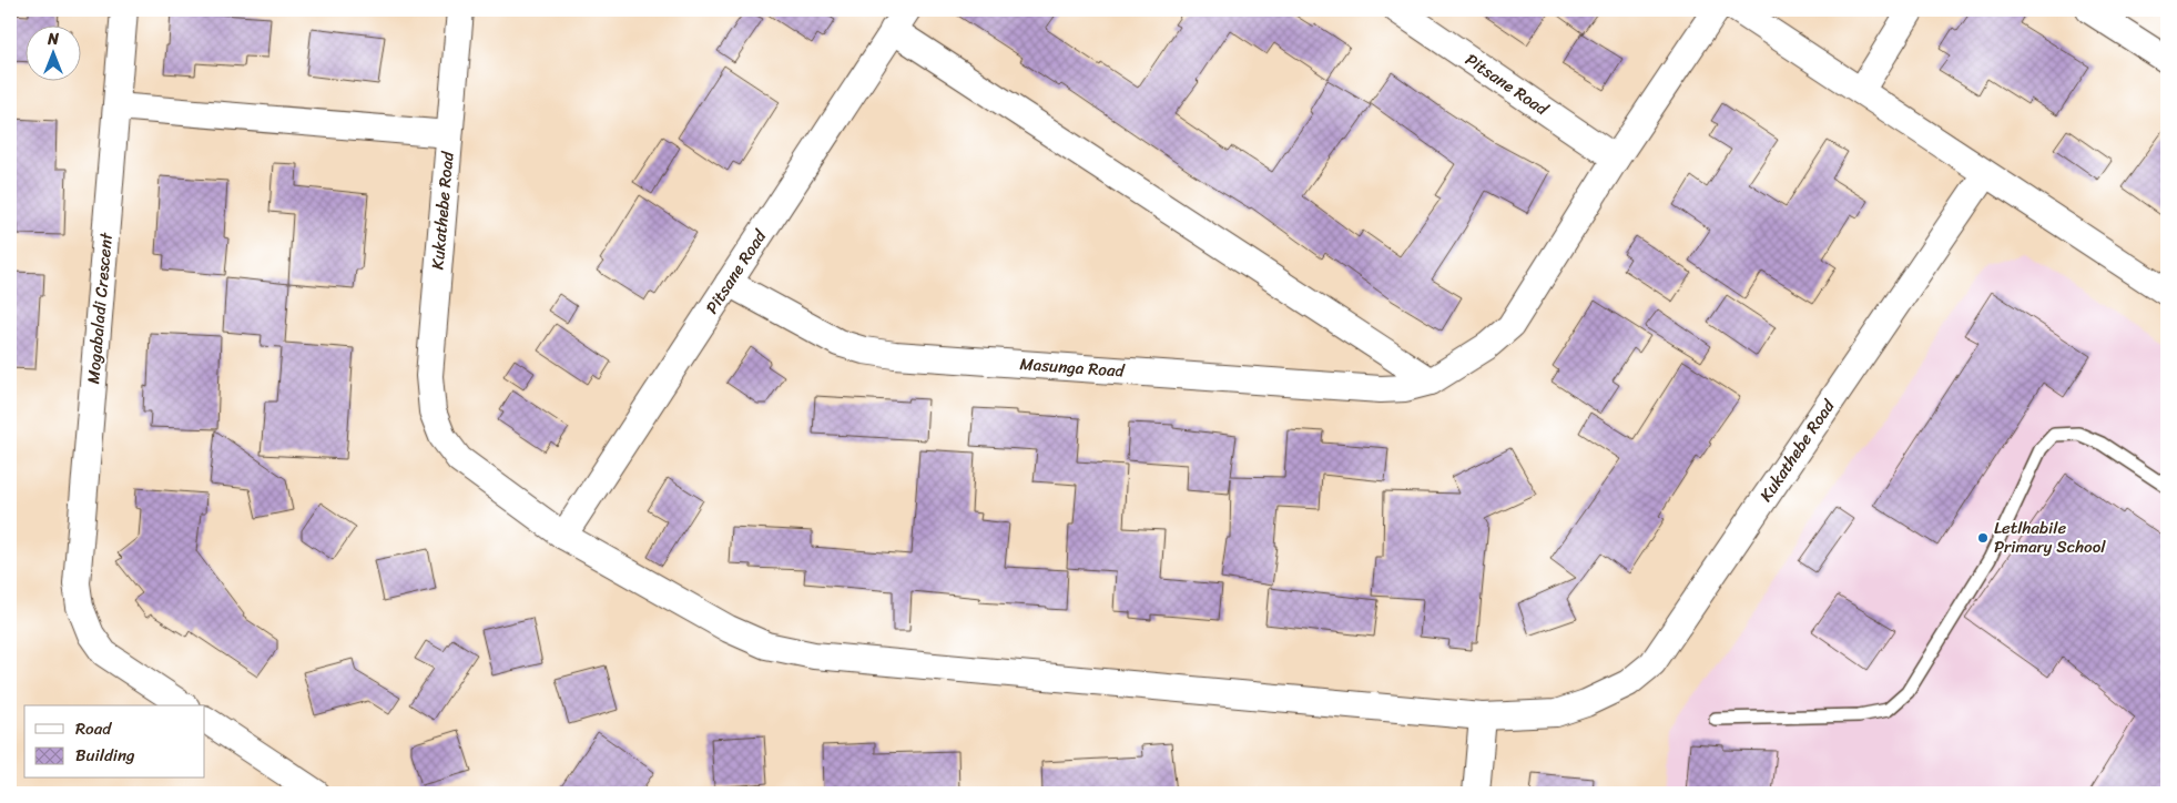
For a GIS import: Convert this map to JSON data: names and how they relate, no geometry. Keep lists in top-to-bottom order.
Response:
{
  "streets": {
    "street": [
      "Pitsane Road",
      "Kukathebe Road",
      "Mogabaladi Crescent",
      "Masunga Road"
    ]
  },
  "crossings": [
    ["Pitsane Road", "Kukathebe Road"],
    ["Pitsane Road", "Masunga Road"]
  ],
  "places": ["Letlhabile Primary School"],
  "legend": ["Road", "Building"],
  "north": "top"
}
